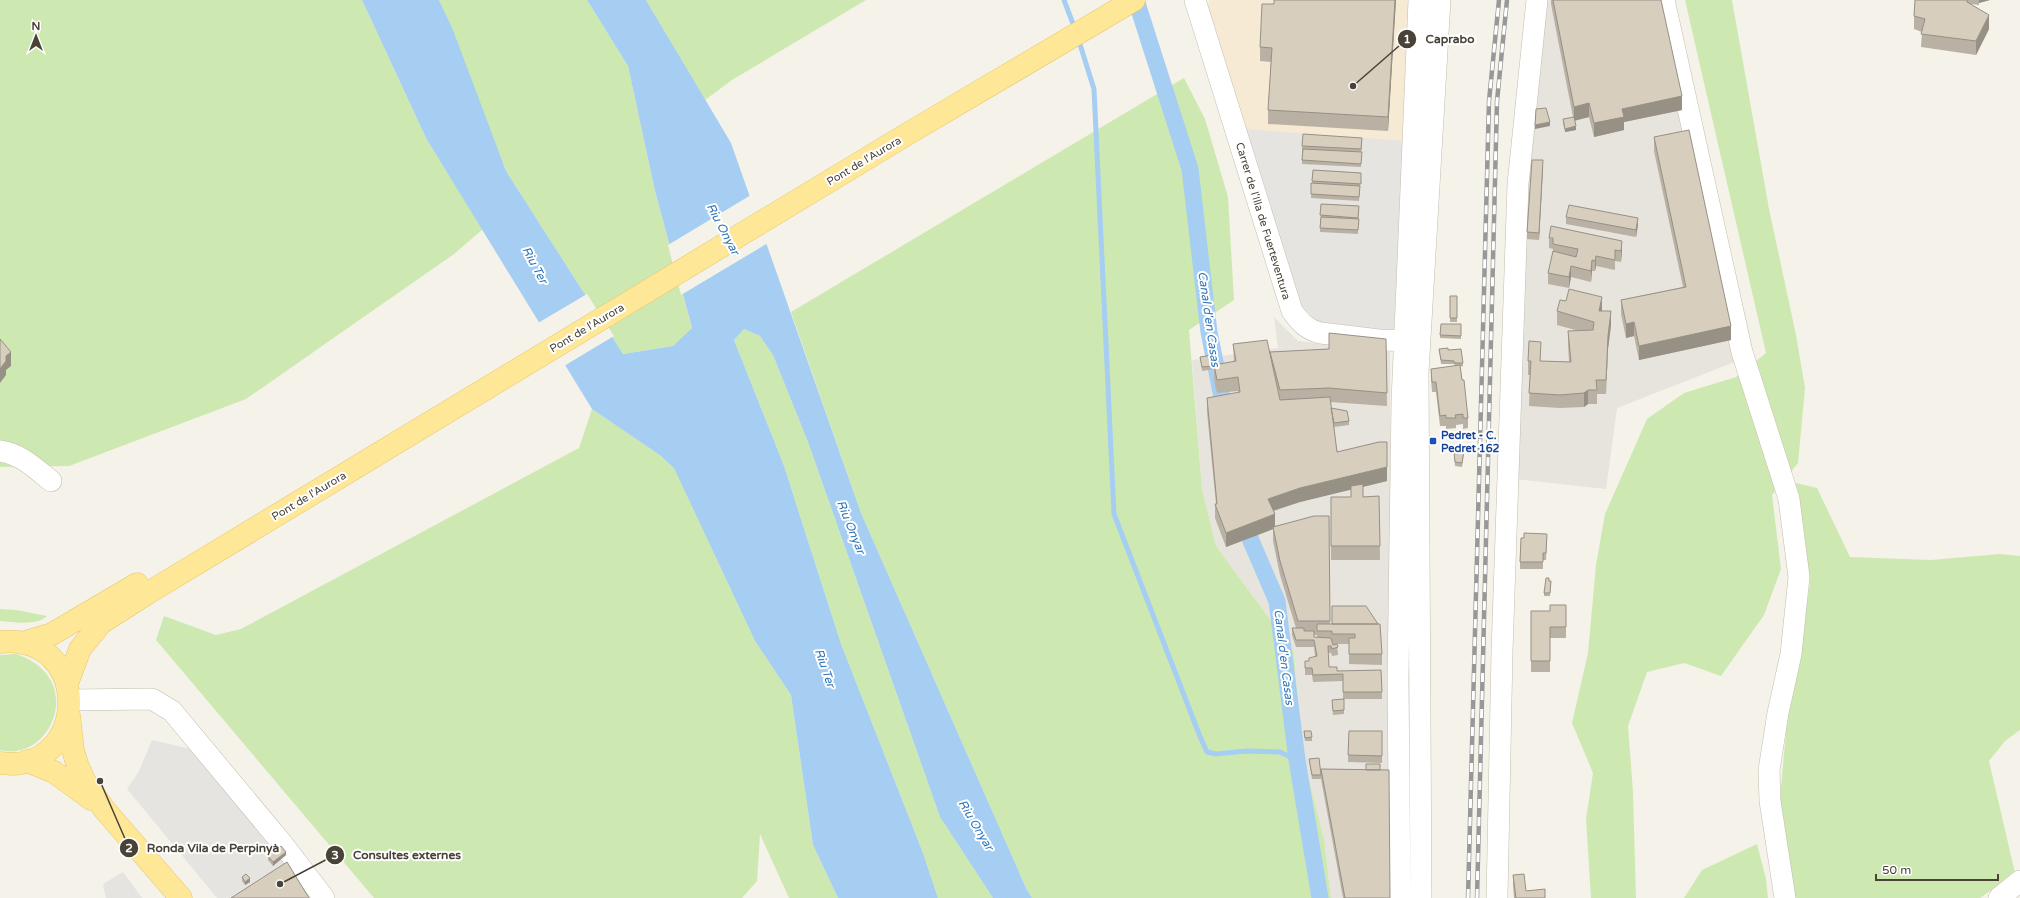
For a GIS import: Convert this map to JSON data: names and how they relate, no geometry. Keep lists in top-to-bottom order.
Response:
{
  "streets": {
    "main road": ["Pont de l'Aurora"],
    "street": ["Carrer de l'Illa de Fuerteventura"]
  },
  "water": ["Riu Onyar", "Riu Ter", "Canal d'en Casas"],
  "places": {
    "other": ["Caprabo", "Ronda Vila de Perpinyà", "Consultes externes"],
    "transit": ["Pedret - C. Pedret 162"]
  },
  "scale_bar": "50 m",
  "north": "top"
}
